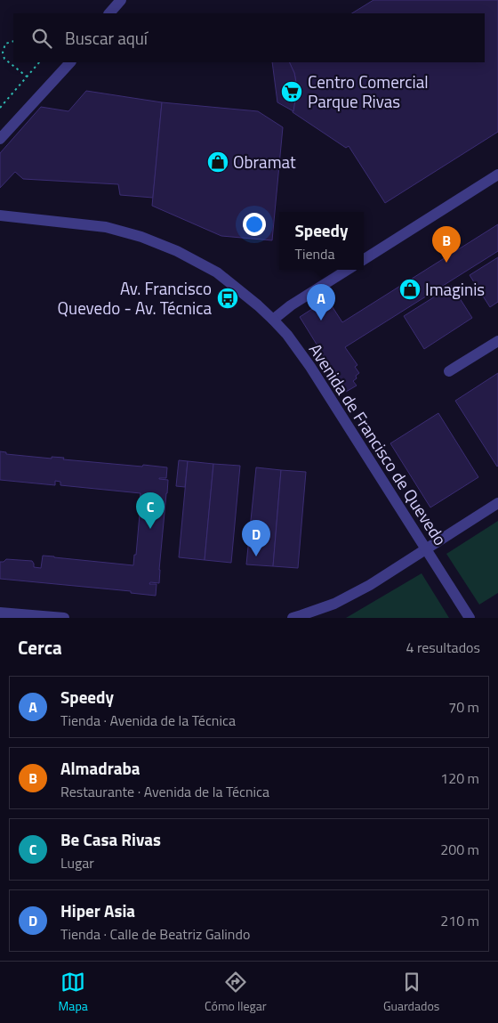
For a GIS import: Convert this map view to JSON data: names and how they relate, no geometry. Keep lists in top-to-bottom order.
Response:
{
  "streets": {
    "street": ["Avenida de Francisco de Quevedo"]
  },
  "places": {
    "supermarket": ["Centro Comercial Parque Rivas"],
    "shop": ["Obramat", "Imaginis"],
    "bus stop": ["Av. Francisco Quevedo - Av. Técnica"]
  },
  "page": {
    "search": "Buscar aquí",
    "popup": ["Speedy", "Tienda"],
    "pins": [
      "B",
      "A",
      "C",
      "D"
    ],
    "heading": ["Cerca", "4 resultados"],
    "list": [
      {
        "mark": "A",
        "name": "Speedy",
        "note": "Tienda · Avenida de la Técnica",
        "value": "70 m"
      },
      {
        "mark": "B",
        "name": "Almadraba",
        "note": "Restaurante · Avenida de la Técnica",
        "value": "120 m"
      },
      {
        "mark": "C",
        "name": "Be Casa Rivas",
        "note": "Lugar",
        "value": "200 m"
      },
      {
        "mark": "D",
        "name": "Hiper Asia",
        "note": "Tienda · Calle de Beatriz Galindo",
        "value": "210 m"
      }
    ],
    "nav": ["Mapa", "Cómo llegar", "Guardados"]
  }
}
